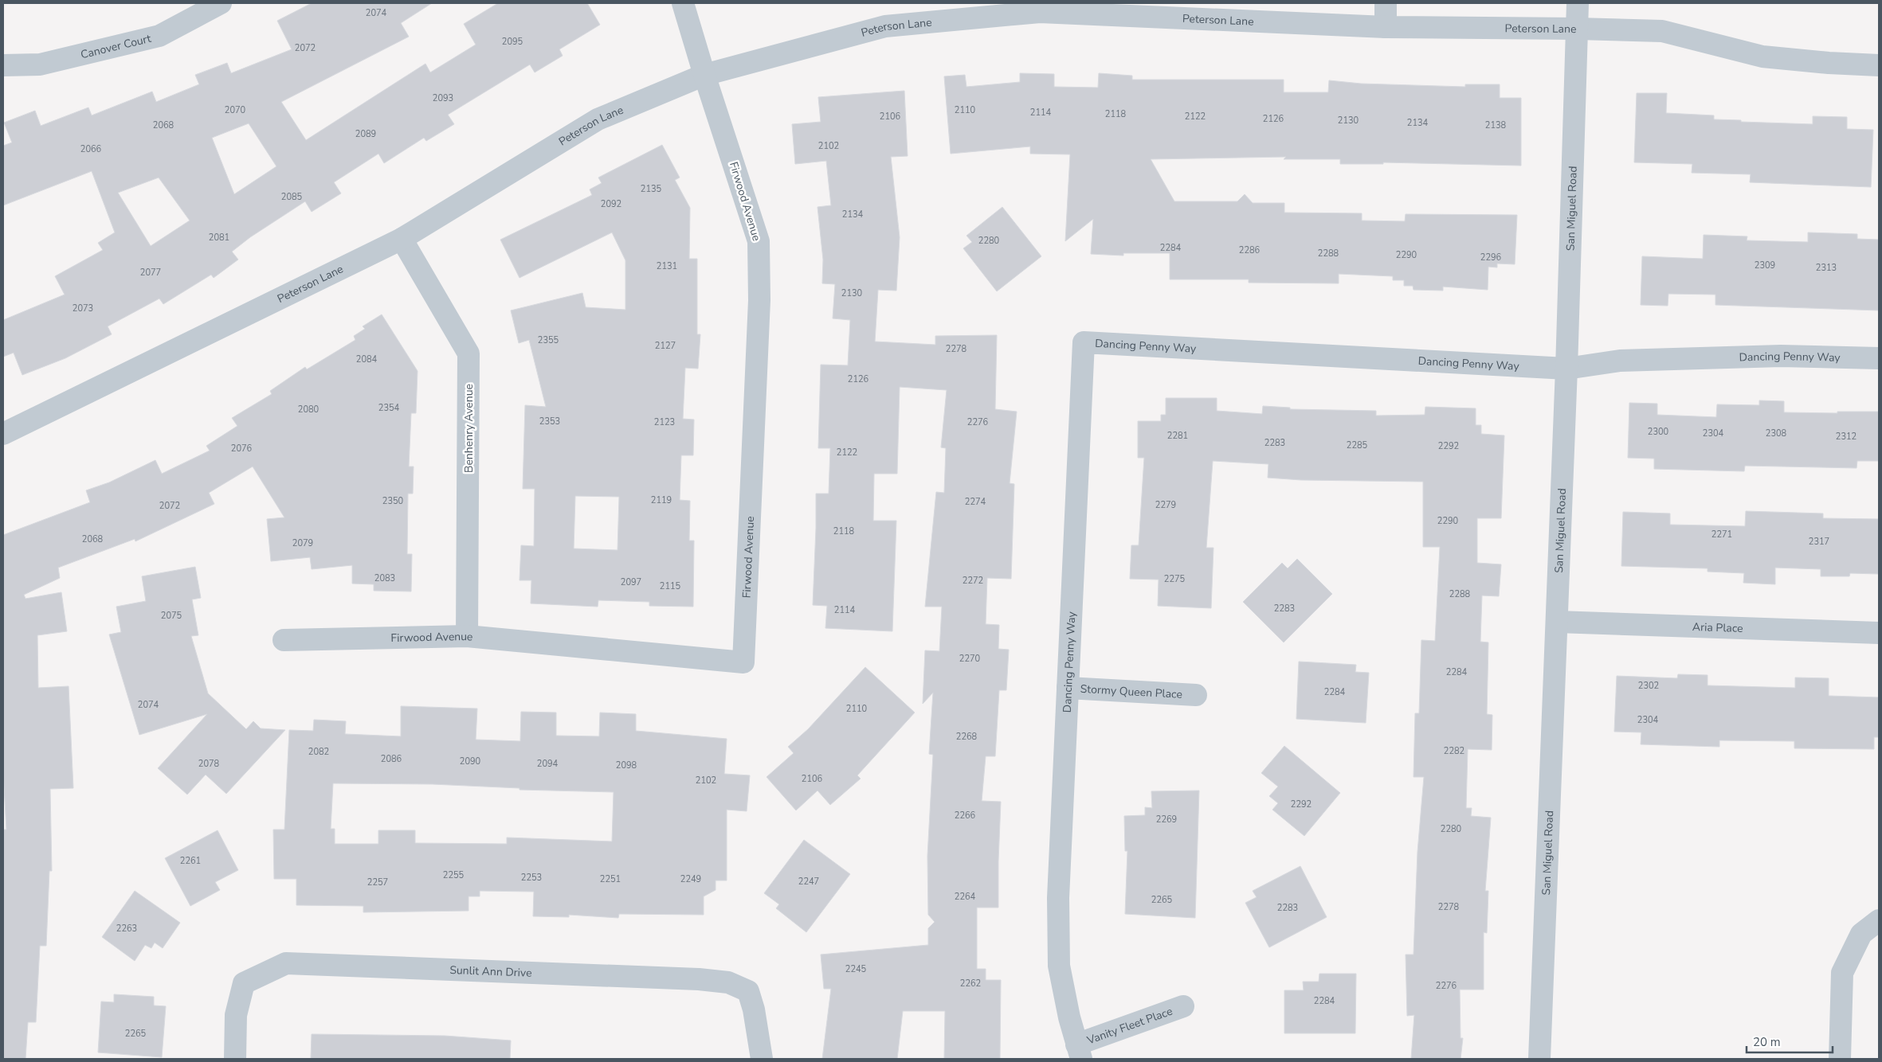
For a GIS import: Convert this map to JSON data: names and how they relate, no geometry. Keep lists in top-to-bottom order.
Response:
{
  "streets": {
    "street": [
      "Peterson Lane",
      "Canover Court",
      "Firwood Avenue",
      "San Miguel Road",
      "Dancing Penny Way",
      "Benhenry Avenue",
      "Aria Place",
      "Stormy Queen Place",
      "Sunlit Ann Drive",
      "Vanity Fleet Place"
    ]
  },
  "crossings": [
    ["Peterson Lane", "Firwood Avenue"],
    ["Peterson Lane", "San Miguel Road"],
    ["Peterson Lane", "Benhenry Avenue"],
    ["Firwood Avenue", "Benhenry Avenue"],
    ["San Miguel Road", "Dancing Penny Way"],
    ["San Miguel Road", "Aria Place"],
    ["Dancing Penny Way", "Stormy Queen Place"],
    ["Dancing Penny Way", "Vanity Fleet Place"]
  ],
  "house_numbers": [
    "2074",
    "2095",
    "2072",
    "2093",
    "2070",
    "2110",
    "2114",
    "2118",
    "2106",
    "2122",
    "2126",
    "2130",
    "2134",
    "2068",
    "2138",
    "2089",
    "2102",
    "2066",
    "2135",
    "2085",
    "2092",
    "2134",
    "2081",
    "2280",
    "2284",
    "2286",
    "2288",
    "2290",
    "2296",
    "2309",
    "2131",
    "2313",
    "2077",
    "2130",
    "2073",
    "2355",
    "2127",
    "2278",
    "2084",
    "2126",
    "2354",
    "2080",
    "2353",
    "2123",
    "2276",
    "2300",
    "2304",
    "2308",
    "2281",
    "2312",
    "2283",
    "2285",
    "2292",
    "2076",
    "2122",
    "2119",
    "2350",
    "2274",
    "2279",
    "2072",
    "2290",
    "2118",
    "2271",
    "2068",
    "2317",
    "2079",
    "2083",
    "2275",
    "2272",
    "2097",
    "2115",
    "2288",
    "2283",
    "2114",
    "2075",
    "2270",
    "2284",
    "2302",
    "2284",
    "2074",
    "2110",
    "2304",
    "2268",
    "2282",
    "2082",
    "2086",
    "2090",
    "2078",
    "2094",
    "2098",
    "2106",
    "2102",
    "2292",
    "2266",
    "2269",
    "2280",
    "2261",
    "2255",
    "2253",
    "2251",
    "2249",
    "2247",
    "2257",
    "2264",
    "2265",
    "2278",
    "2283",
    "2263",
    "2245",
    "2262",
    "2276",
    "2284",
    "2265"
  ],
  "scale_bar": "20 m"
}
